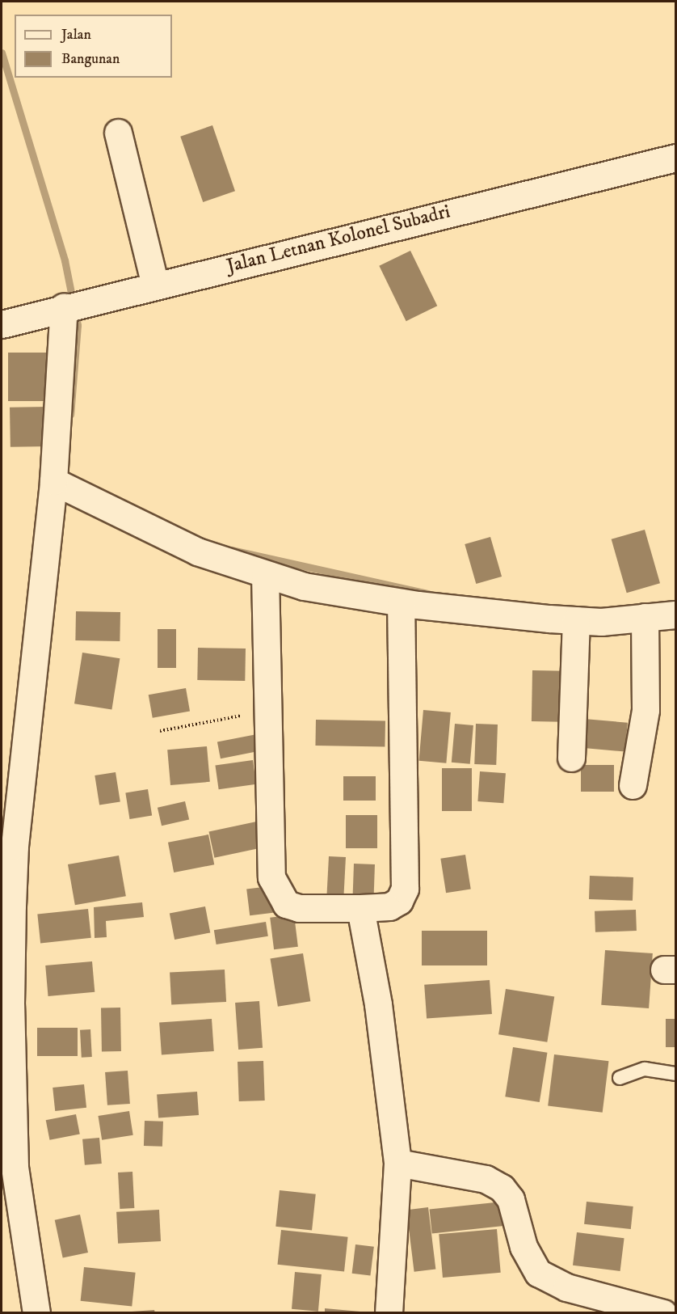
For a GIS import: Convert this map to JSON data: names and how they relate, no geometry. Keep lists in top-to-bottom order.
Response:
{
  "streets": {
    "street": ["Jalan Letnan Kolonel Subadri"]
  },
  "legend": ["Jalan", "Bangunan"]
}
